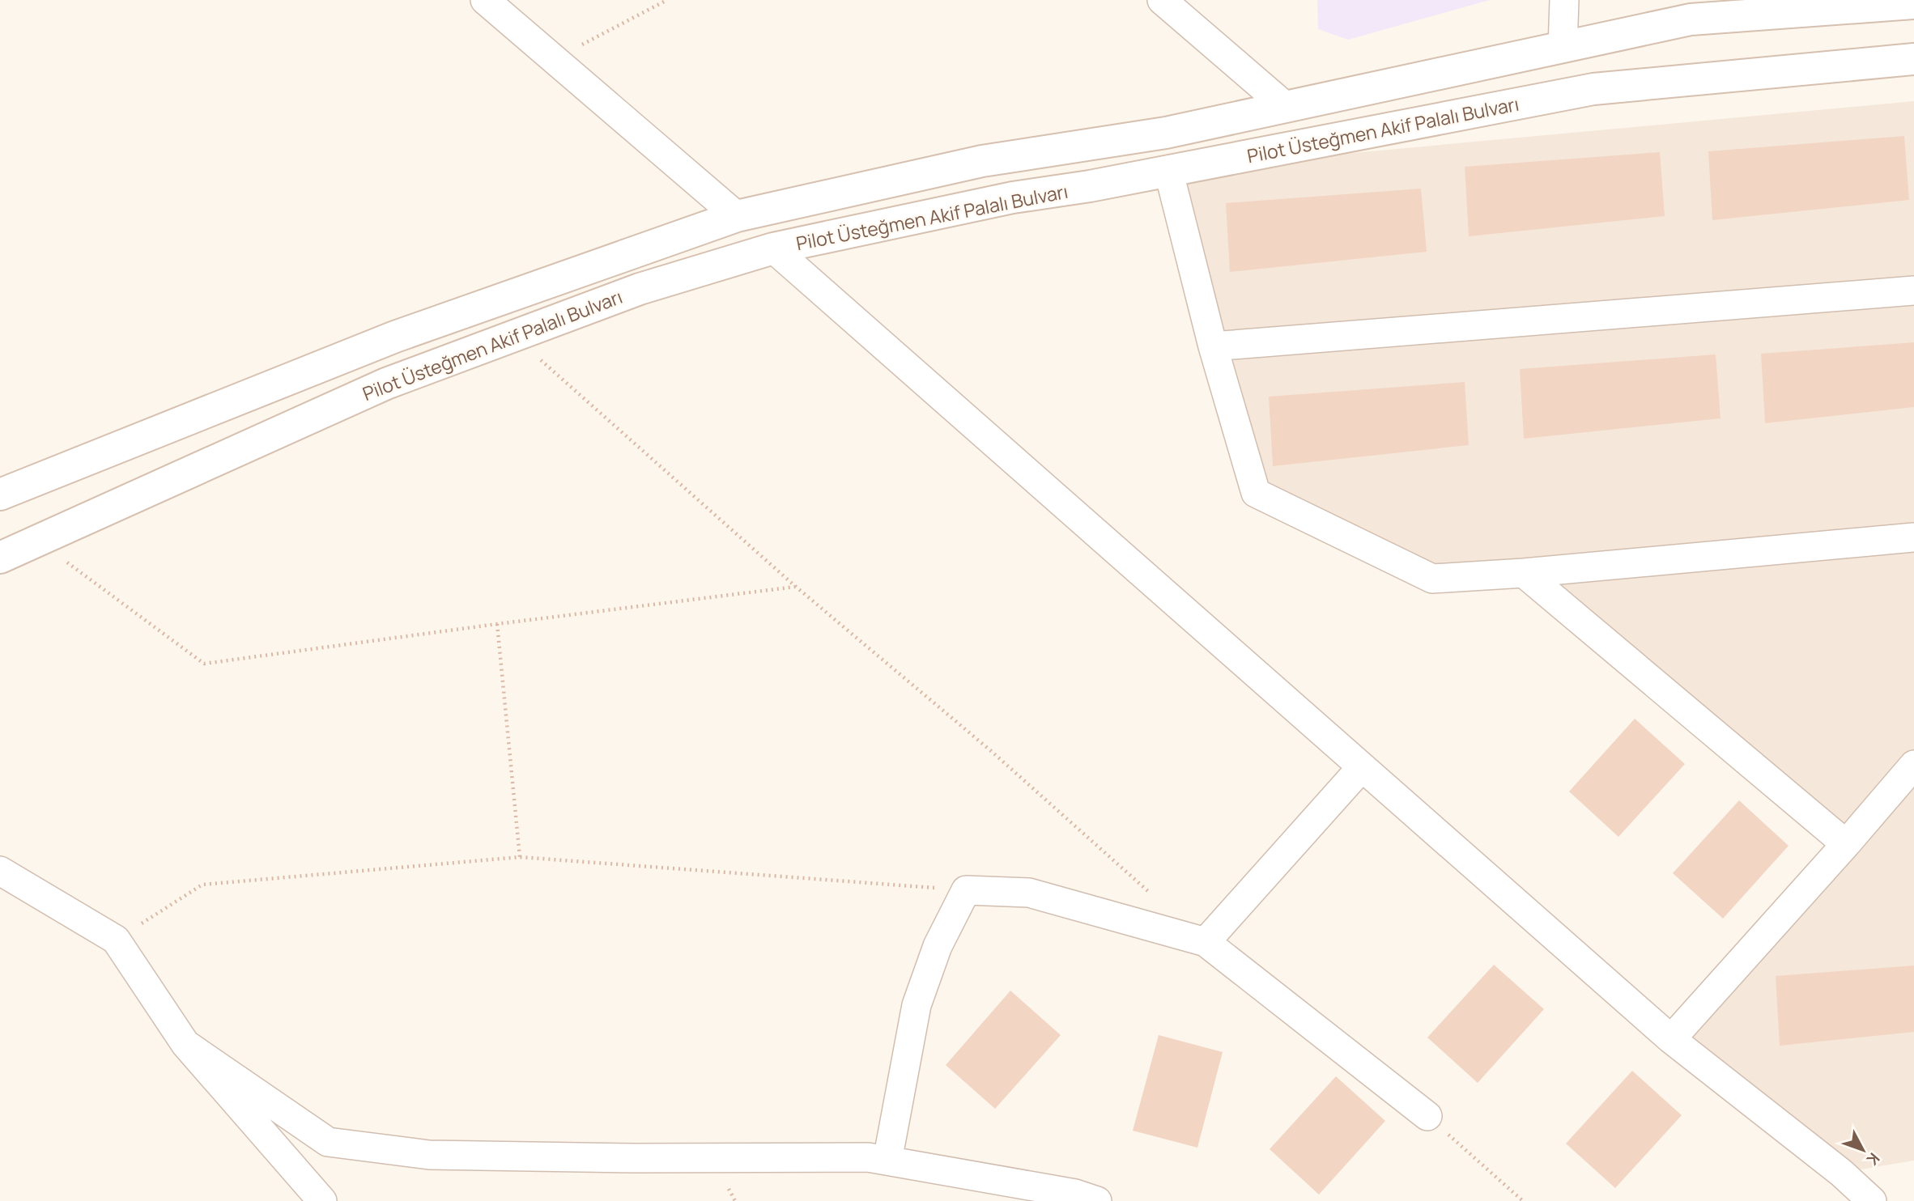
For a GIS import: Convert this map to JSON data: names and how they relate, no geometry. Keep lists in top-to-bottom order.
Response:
{
  "streets": {
    "main road": ["Pilot Üsteğmen Akif Palalı Bulvarı"]
  },
  "north": "bottom right"
}
